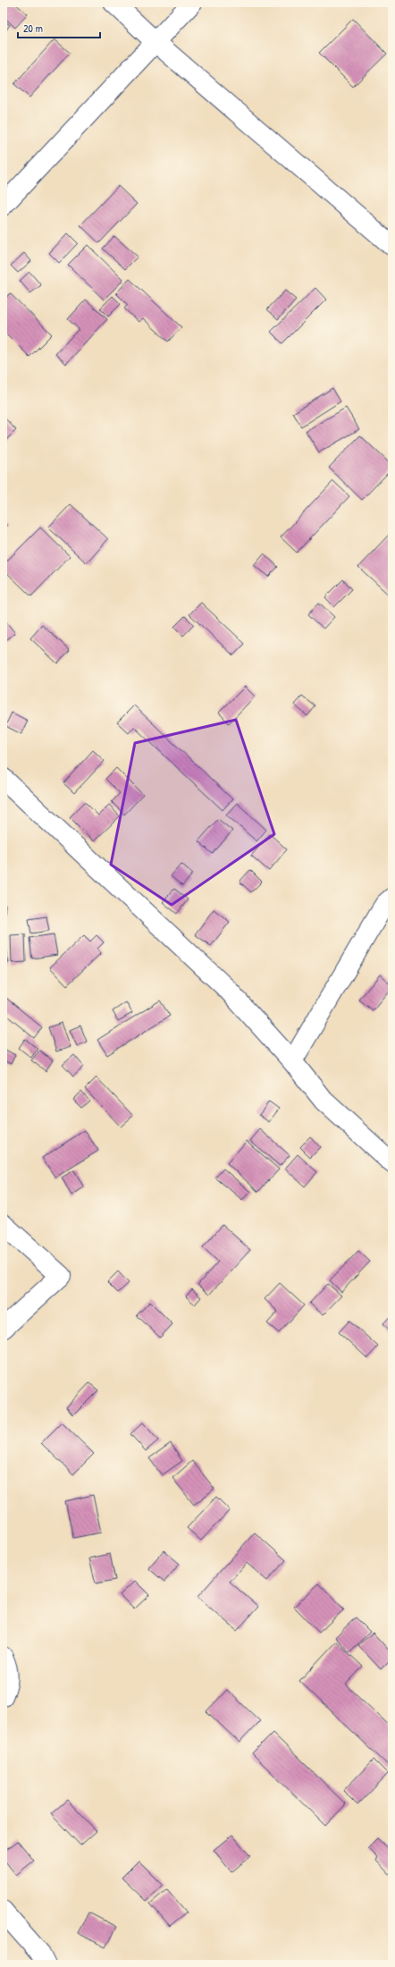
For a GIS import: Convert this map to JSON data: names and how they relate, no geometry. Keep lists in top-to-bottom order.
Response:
{
  "scale_bar": "20 m"
}
